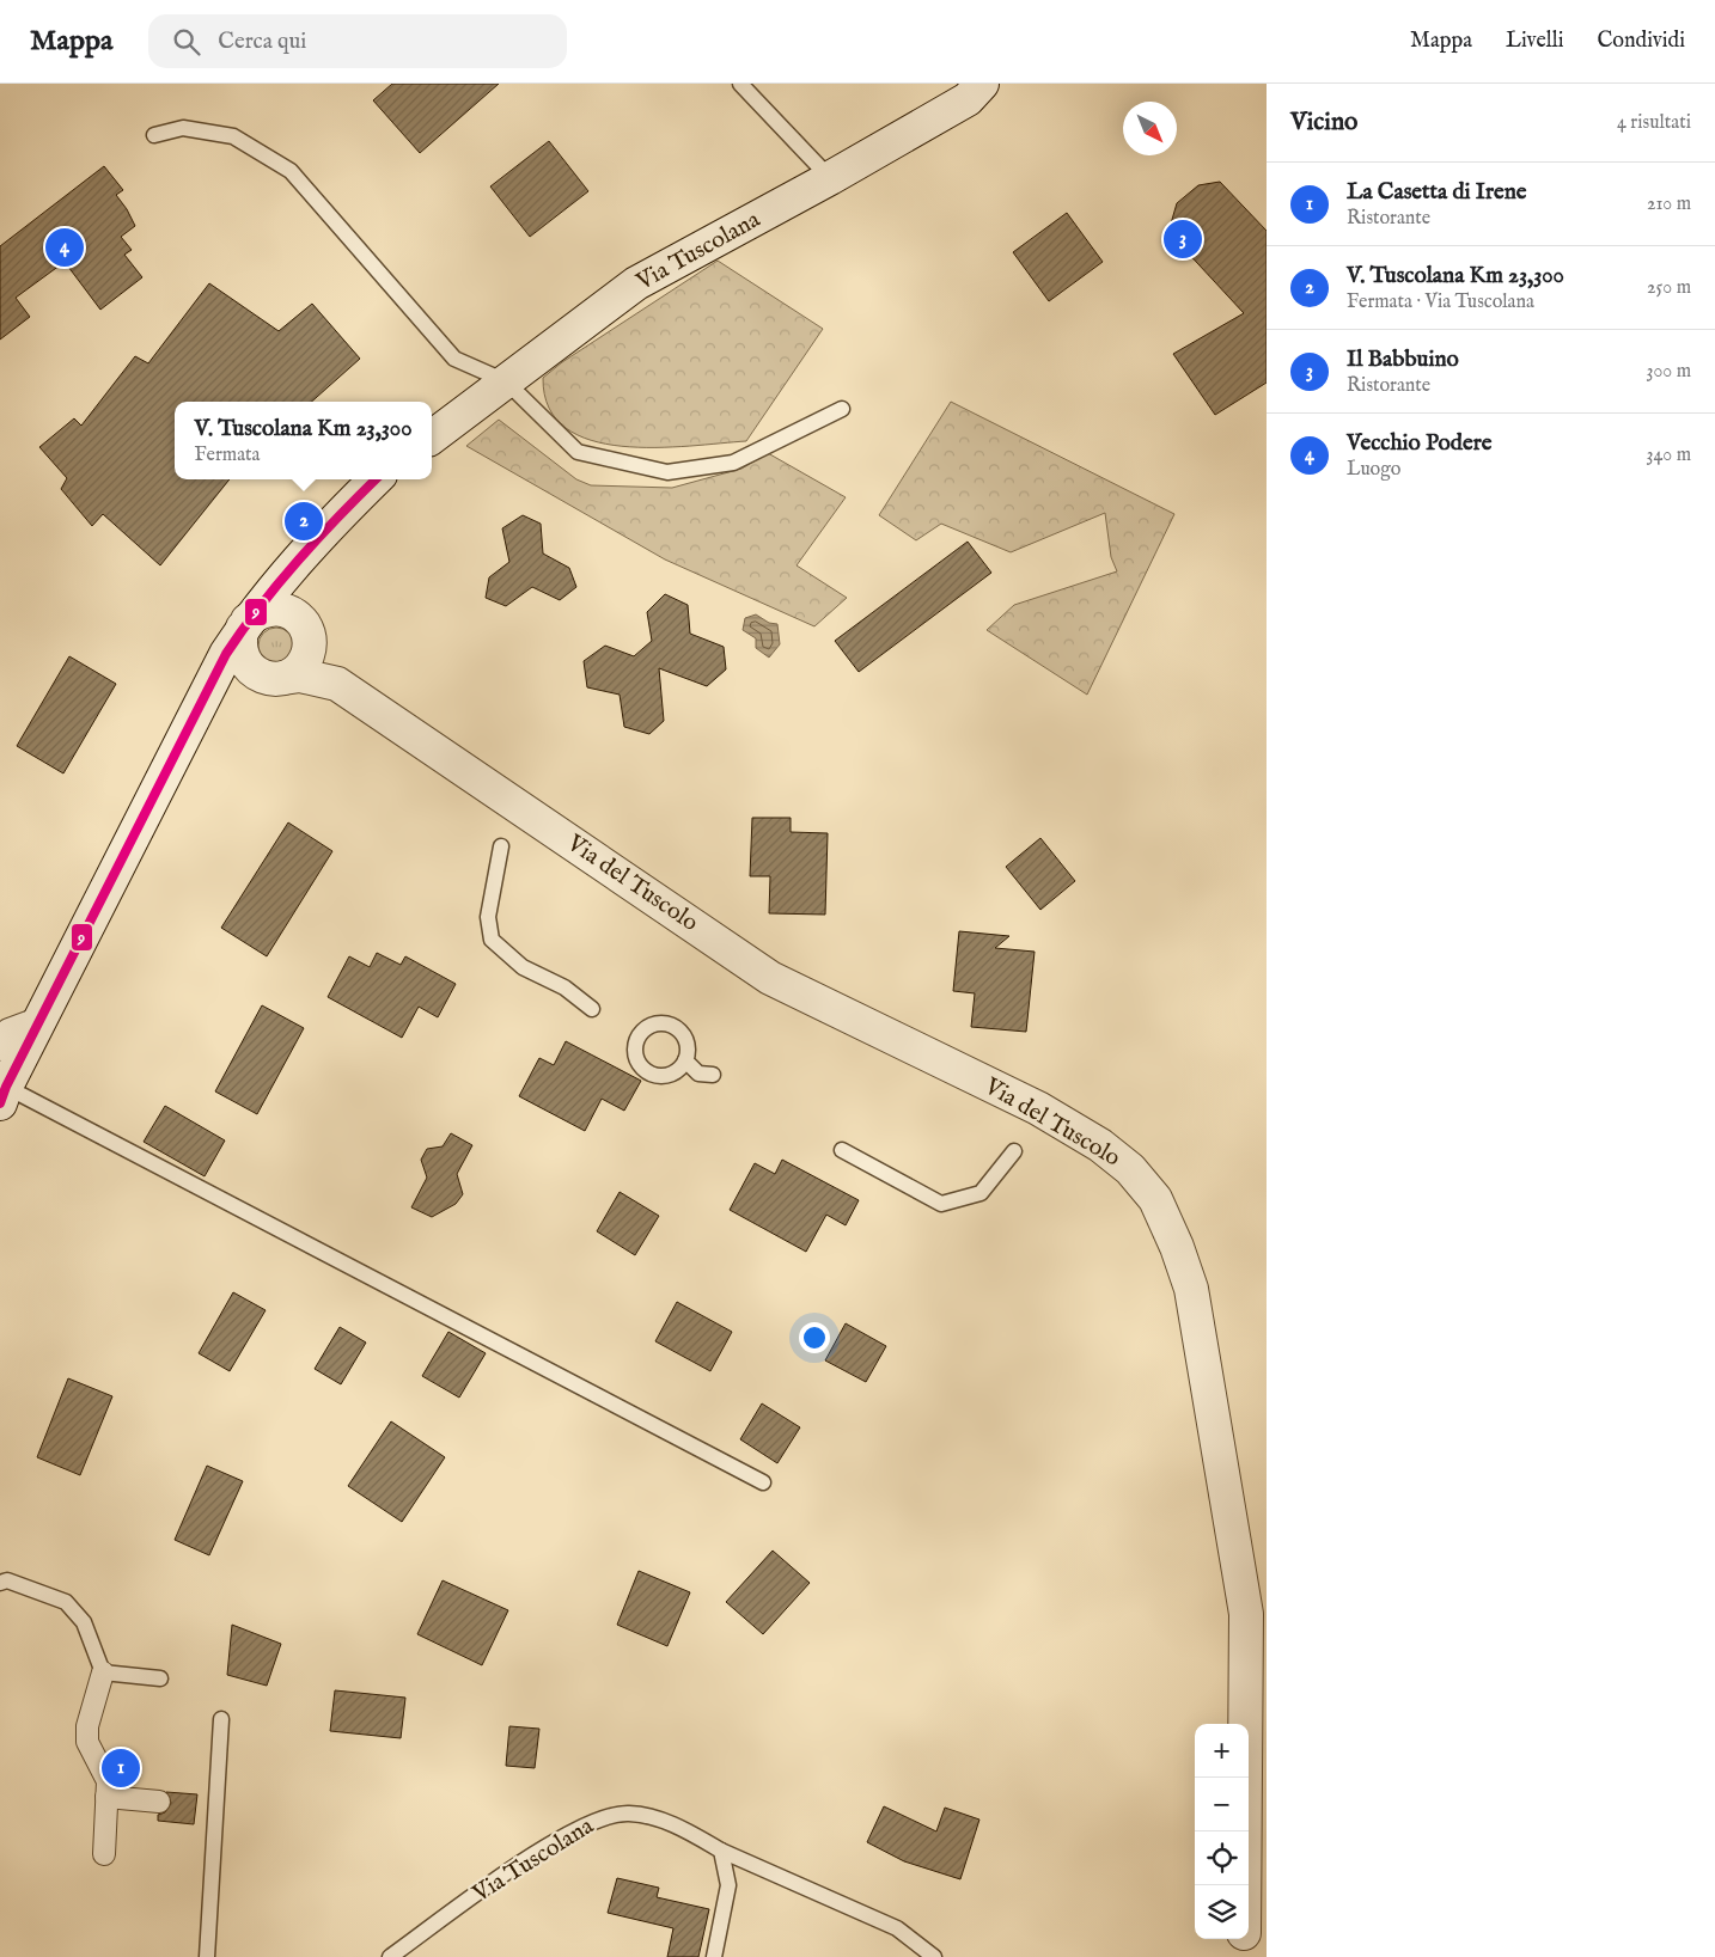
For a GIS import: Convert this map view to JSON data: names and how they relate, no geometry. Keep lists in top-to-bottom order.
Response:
{
  "streets": {
    "street": ["Via Tuscolana", "Via del Tuscolo"]
  },
  "lines": ["transit line 9"],
  "north": "bottom right",
  "page": {
    "header": "Mappa",
    "search": "Cerca qui",
    "nav": ["Mappa", "Livelli", "Condividi"],
    "heading": ["Vicino", "4 risultati"],
    "list": [
      {
        "mark": "1",
        "name": "La Casetta di Irene",
        "note": "Ristorante",
        "value": "210 m"
      },
      {
        "mark": "2",
        "name": "V. Tuscolana Km 23,300",
        "note": "Fermata · Via Tuscolana",
        "value": "250 m"
      },
      {
        "mark": "3",
        "name": "Il Babbuino",
        "note": "Ristorante",
        "value": "300 m"
      },
      {
        "mark": "4",
        "name": "Vecchio Podere",
        "note": "Luogo",
        "value": "340 m"
      }
    ],
    "pins": [
      "3",
      "4",
      "2",
      "1"
    ],
    "popup": ["V. Tuscolana Km 23,300", "Fermata"],
    "map_buttons": ["+", "−"]
  }
}
